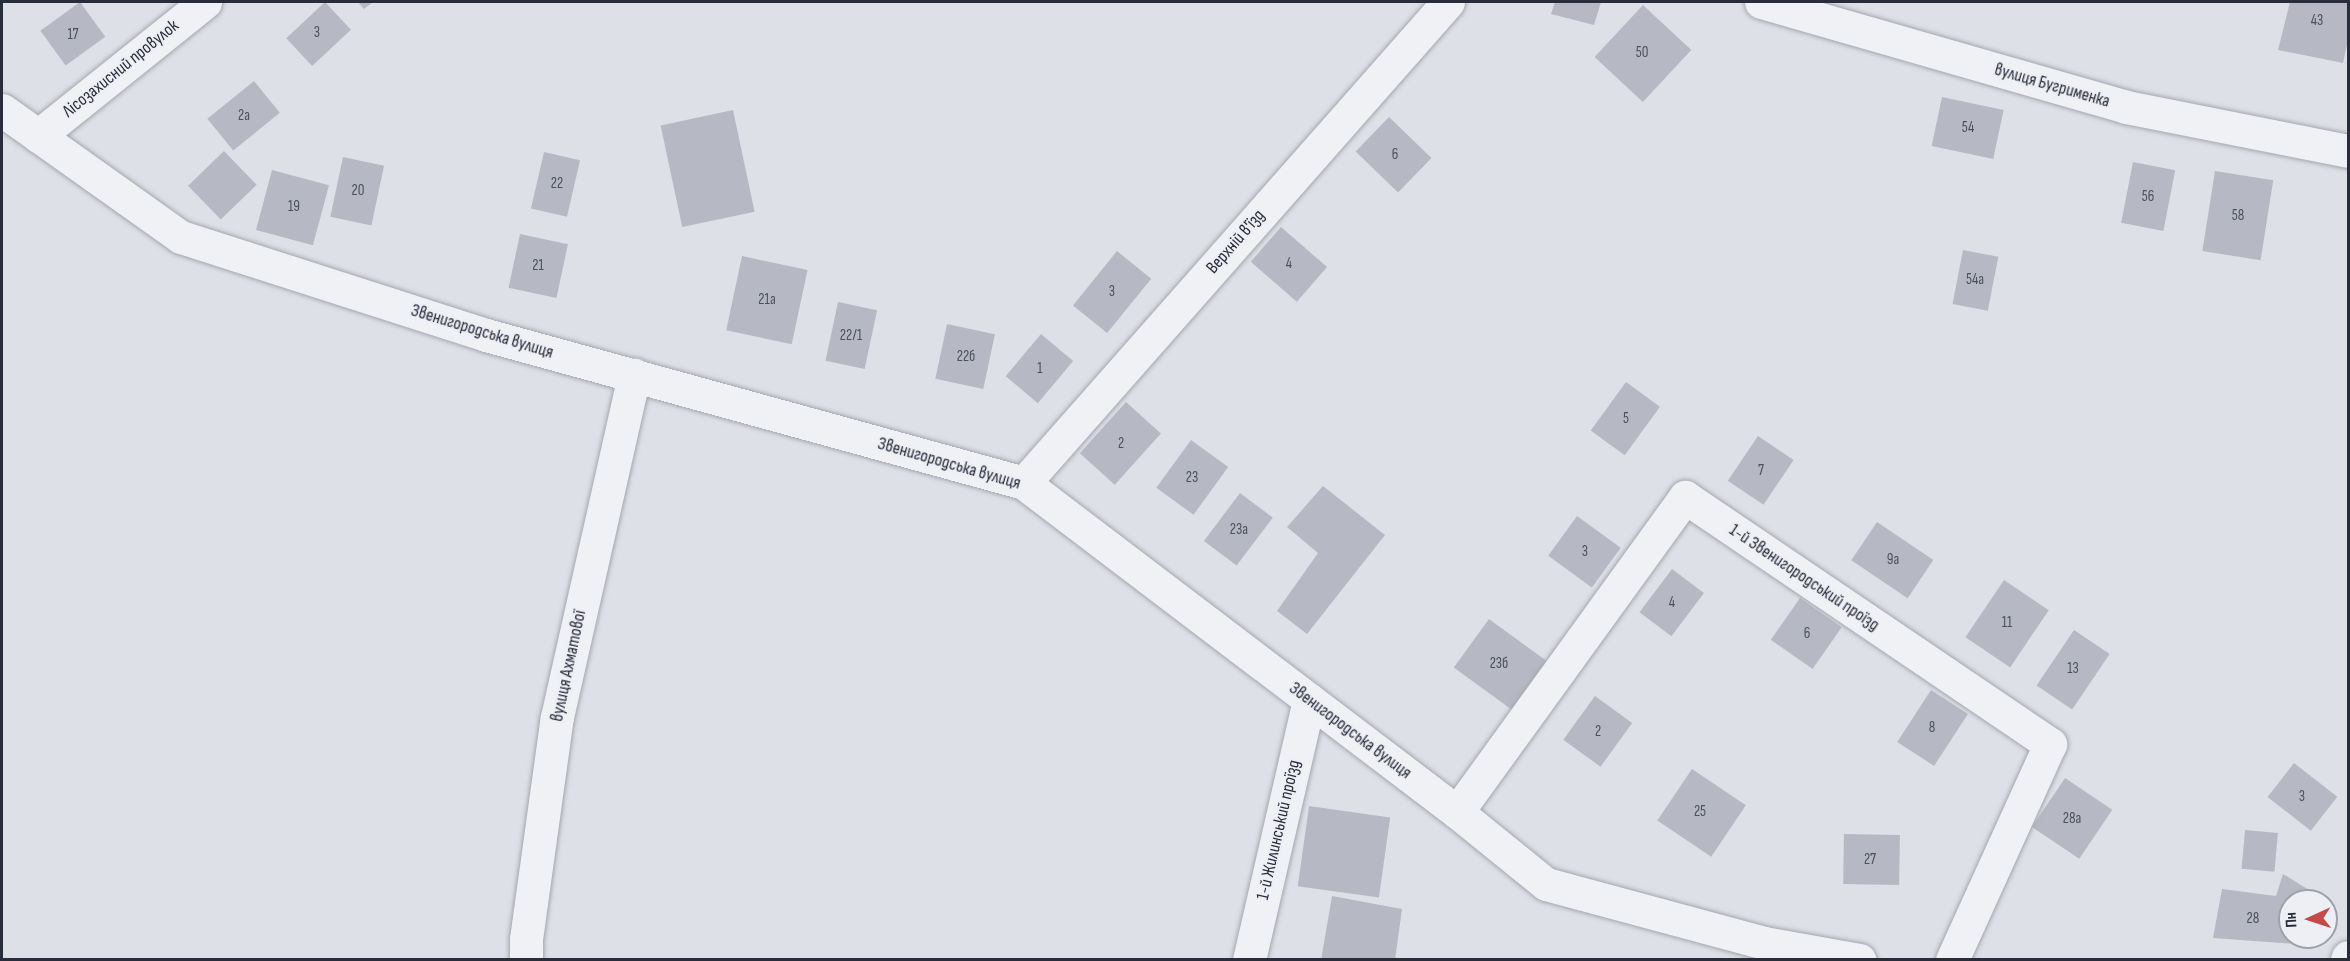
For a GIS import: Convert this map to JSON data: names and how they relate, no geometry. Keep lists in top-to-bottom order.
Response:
{
  "streets": {
    "street": [
      "Лісозахисний провулок",
      "вулиця Бугрименка",
      "Верхній в'їзд",
      "Звенигородська вулиця",
      "1-й Звенигородський проїзд",
      "вулиця Ахматової",
      "1-й Жилинський проїзд"
    ]
  },
  "crossings": [
    ["Лісозахисний провулок", "Звенигородська вулиця"],
    ["Верхній в'їзд", "Звенигородська вулиця"],
    ["Звенигородська вулиця", "1-й Звенигородський проїзд"],
    ["Звенигородська вулиця", "вулиця Ахматової"],
    ["Звенигородська вулиця", "1-й Жилинський проїзд"]
  ],
  "house_numbers": [
    "43",
    "3",
    "17",
    "50",
    "2а",
    "54",
    "6",
    "22",
    "20",
    "56",
    "19",
    "58",
    "4",
    "21",
    "54а",
    "3",
    "21а",
    "22/1",
    "22б",
    "1",
    "5",
    "2",
    "7",
    "23",
    "23а",
    "3",
    "9а",
    "4",
    "11",
    "6",
    "23б",
    "13",
    "8",
    "2",
    "3",
    "25",
    "28а",
    "27",
    "28"
  ],
  "north": "left"
}
